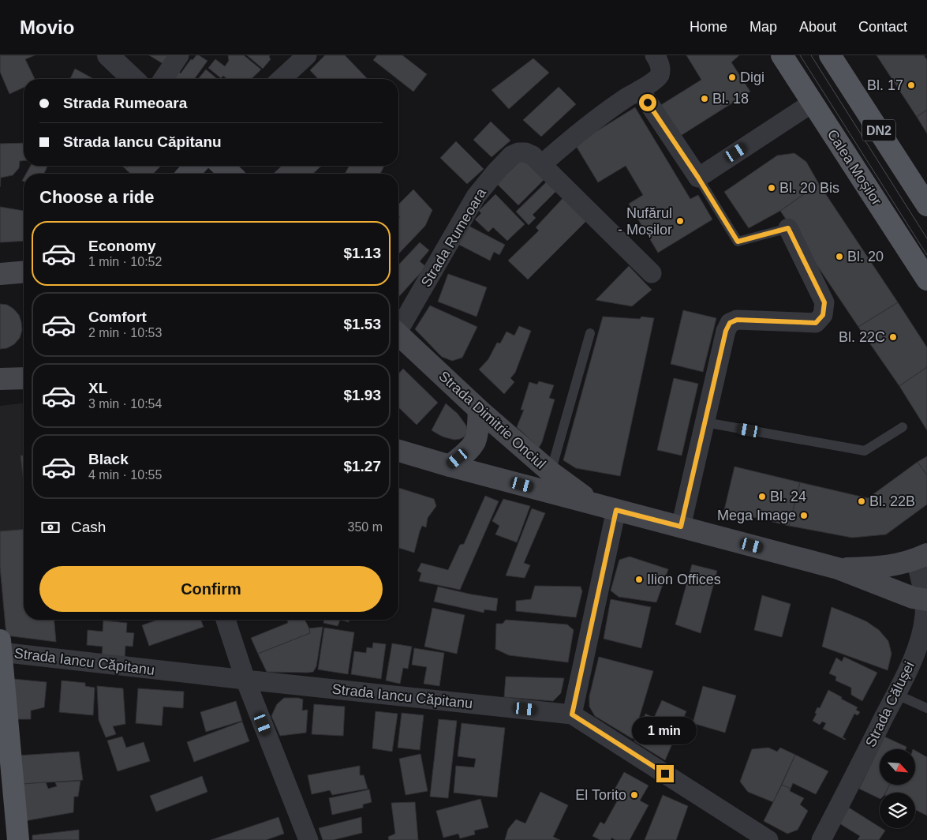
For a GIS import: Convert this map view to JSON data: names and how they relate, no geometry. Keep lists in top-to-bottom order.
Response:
{
  "streets": {
    "main road": ["DN2", "Calea Moșilor", "Strada Dimitrie Onciul"],
    "street": ["Strada Rumeoara", "Strada Iancu Căpitanu", "Strada Călușei"]
  },
  "places": [
    "Digi",
    "Bl. 17",
    "Bl. 18",
    "Bl. 20 Bis",
    "Nufărul - Moșilor",
    "Bl. 20",
    "Bl. 22C",
    "Bl. 24",
    "Bl. 22B",
    "Mega Image",
    "Ilion Offices",
    "El Torito"
  ],
  "north": "bottom right",
  "page": {
    "header": "Movio",
    "nav": [
      "Home",
      "Map",
      "About",
      "Contact"
    ],
    "banner": ["Strada Rumeoara", "Strada Iancu Căpitanu"],
    "heading": "Choose a ride",
    "list": [
      {
        "name": "Economy",
        "note": "1 min · 10:52",
        "value": "$1.13"
      },
      {
        "name": "Comfort",
        "note": "2 min · 10:53",
        "value": "$1.53"
      },
      {
        "name": "XL",
        "note": "3 min · 10:54",
        "value": "$1.93"
      },
      {
        "name": "Black",
        "note": "4 min · 10:55",
        "value": "$1.27"
      }
    ],
    "pay": ["Cash", "350 m"],
    "buttons": "Confirm",
    "bubble": "1 min"
  }
}
